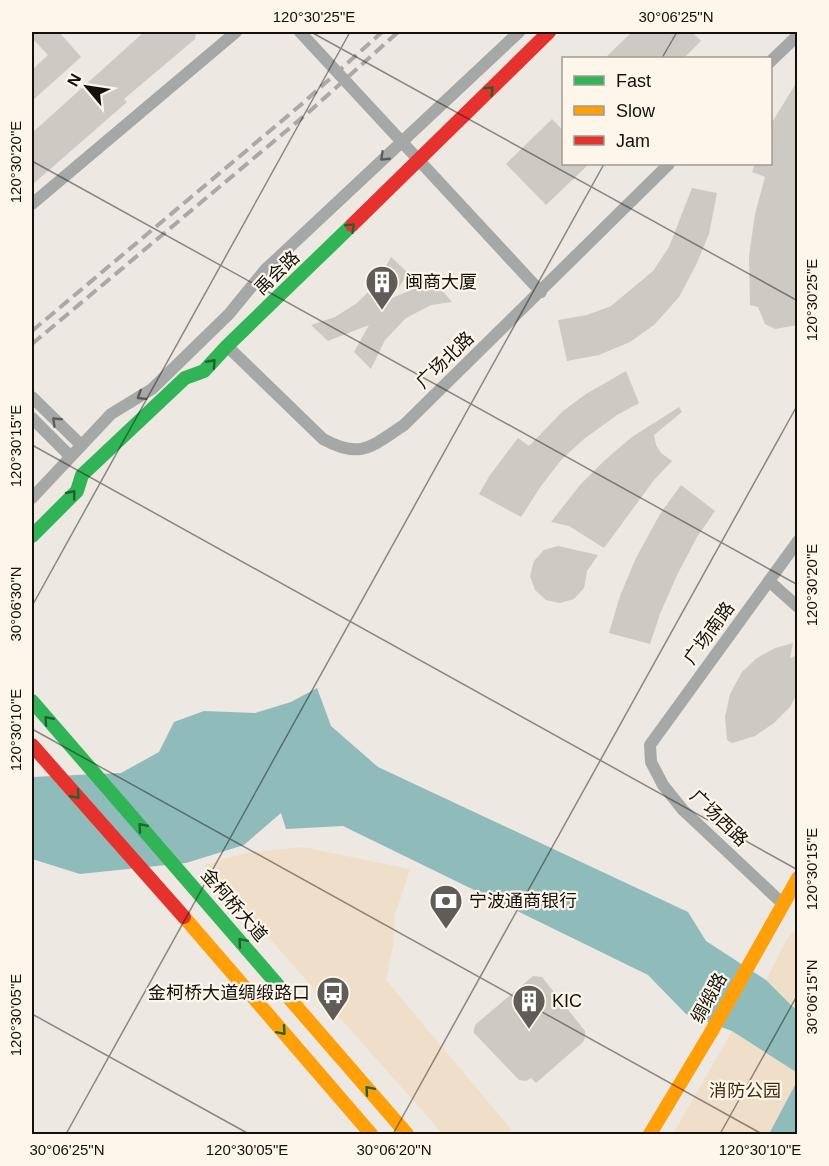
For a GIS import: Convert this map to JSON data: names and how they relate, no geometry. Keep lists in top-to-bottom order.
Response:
{
  "streets": {
    "main road": ["禹会路", "金柯桥大道", "绸缎路"],
    "street": ["广场北路", "广场南路", "广场西路"]
  },
  "crossings": [
    ["禹会路", "广场北路"],
    ["广场南路", "广场西路"],
    ["广场西路", "绸缎路"]
  ],
  "parks": ["消防公园"],
  "places": {
    "building": ["闽商大厦", "KIC"],
    "bank": ["宁波通商银行"],
    "bus stop": ["金柯桥大道绸缎路口"]
  },
  "legend": ["Fast", "Slow", "Jam"],
  "north": "top left",
  "coordinates": [
    "120°30'25\"E",
    "30°06'25\"N",
    "120°30'20\"E",
    "120°30'15\"E",
    "30°06'30\"N",
    "120°30'10\"E",
    "30°06'15\"N",
    "120°30'05\"E",
    "30°06'20\"N"
  ]
}
